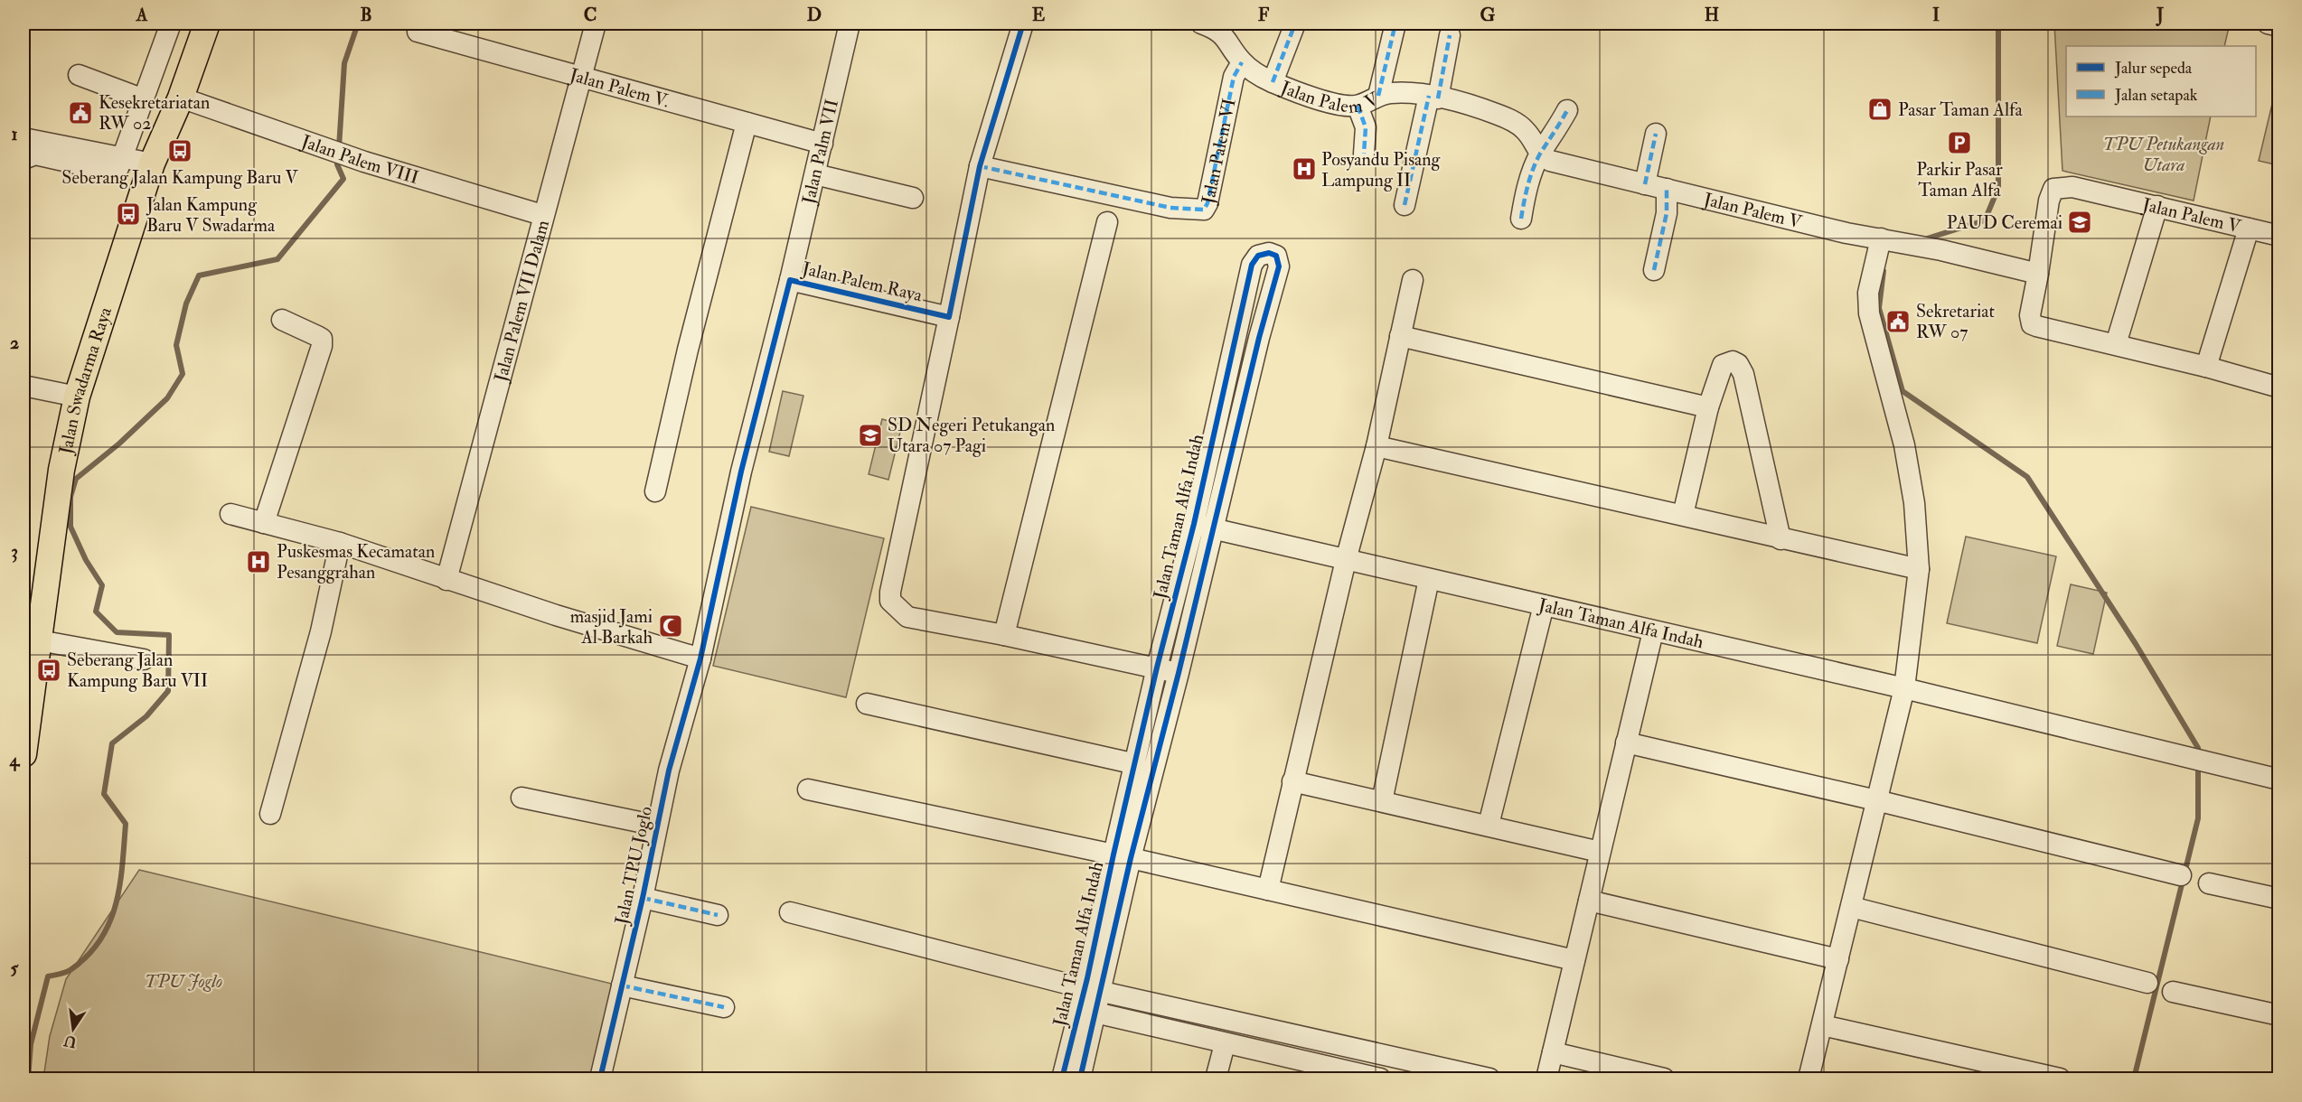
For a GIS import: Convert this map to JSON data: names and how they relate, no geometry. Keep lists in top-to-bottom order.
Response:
{
  "streets": {
    "main road": ["Jalan Swadarma Raya"],
    "street": [
      "Jalan Palem V.",
      "Jalan Palem V",
      "Jalan Palem VI",
      "Jalan Palm VII",
      "Jalan Palem VIII",
      "Jalan Palem Raya",
      "Jalan Palem VII Dalam",
      "Jalan Taman Alfa Indah",
      "Jalan TPU Joglo"
    ]
  },
  "crossings": [
    ["Jalan Palem V.", "Jalan Palm VII"],
    ["Jalan Palem V.", "Jalan Palem VII Dalam"],
    ["Jalan Palem V", "Jalan Palem VI"],
    ["Jalan Palm VII", "Jalan Palem Raya"],
    ["Jalan Palem VIII", "Jalan Palem VII Dalam"],
    ["Jalan Palem VIII", "Jalan Swadarma Raya"],
    ["Jalan Palem Raya", "Jalan TPU Joglo"]
  ],
  "parks": ["TPU Petukangan Utara", "TPU Joglo"],
  "places": {
    "shop": ["Pasar Taman Alfa"],
    "public building": ["Kesekretariatan RW 02", "Sekretariat RW 07"],
    "parking": ["Parkir Pasar Taman Alfa"],
    "bus stop": ["Seberang Jalan Kampung Baru V", "Jalan Kampung Baru V Swadarma", "Seberang Jalan Kampung Baru VII"],
    "hospital": ["Posyandu Pisang Lampung II", "Puskesmas Kecamatan Pesanggrahan"],
    "school or university": ["PAUD Ceremai", "SD Negeri Petukangan Utara 07 Pagi"],
    "mosque": ["masjid Jami Al Barkah"]
  },
  "legend": ["Jalur sepeda", "Jalan setapak"],
  "north": "bottom",
  "grid": {
    "columns": [
      "A",
      "B",
      "C",
      "D",
      "E",
      "F",
      "G",
      "H",
      "I",
      "J"
    ],
    "rows": [
      "1",
      "2",
      "3",
      "4",
      "5"
    ]
  }
}
